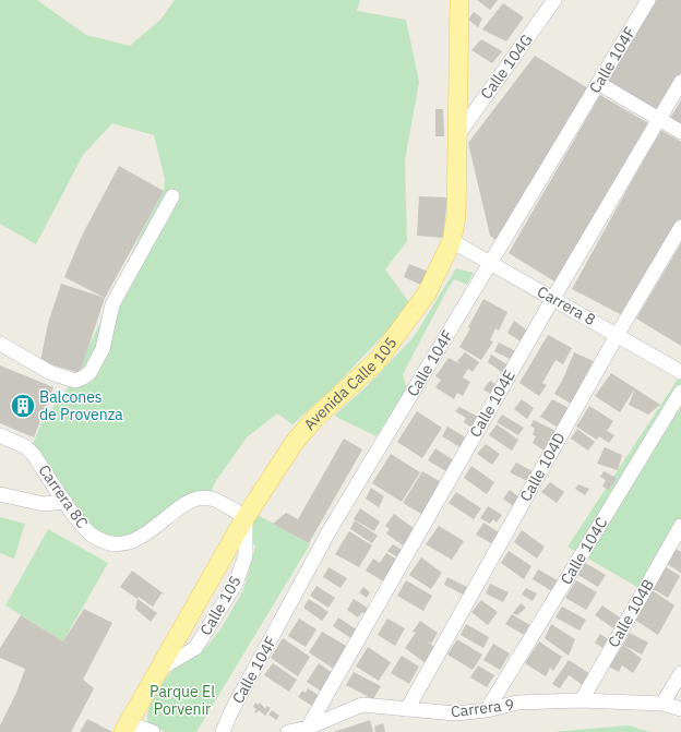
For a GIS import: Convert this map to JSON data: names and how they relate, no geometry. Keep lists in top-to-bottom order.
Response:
{
  "streets": {
    "main road": ["Avenida Calle 105"],
    "street": [
      "Calle 104F",
      "Calle 104G",
      "Carrera 8",
      "Calle 104E",
      "Calle 104D",
      "Carrera 8C",
      "Calle 104C",
      "Calle 105",
      "Calle 104B",
      "Carrera 9"
    ]
  },
  "crossings": [
    ["Calle 104F", "Carrera 8"],
    ["Calle 104G", "Avenida Calle 105"],
    ["Carrera 8", "Avenida Calle 105"],
    ["Carrera 8", "Calle 104E"],
    ["Carrera 8", "Calle 104D"],
    ["Avenida Calle 105", "Carrera 8C"],
    ["Avenida Calle 105", "Calle 105"],
    ["Calle 104E", "Carrera 9"],
    ["Calle 104D", "Carrera 9"],
    ["Carrera 8C", "Calle 105"],
    ["Calle 104C", "Carrera 9"],
    ["Calle 104B", "Carrera 9"]
  ],
  "parks": ["Parque El Porvenir"],
  "places": {
    "building": ["Balcones de Provenza"]
  }
}
